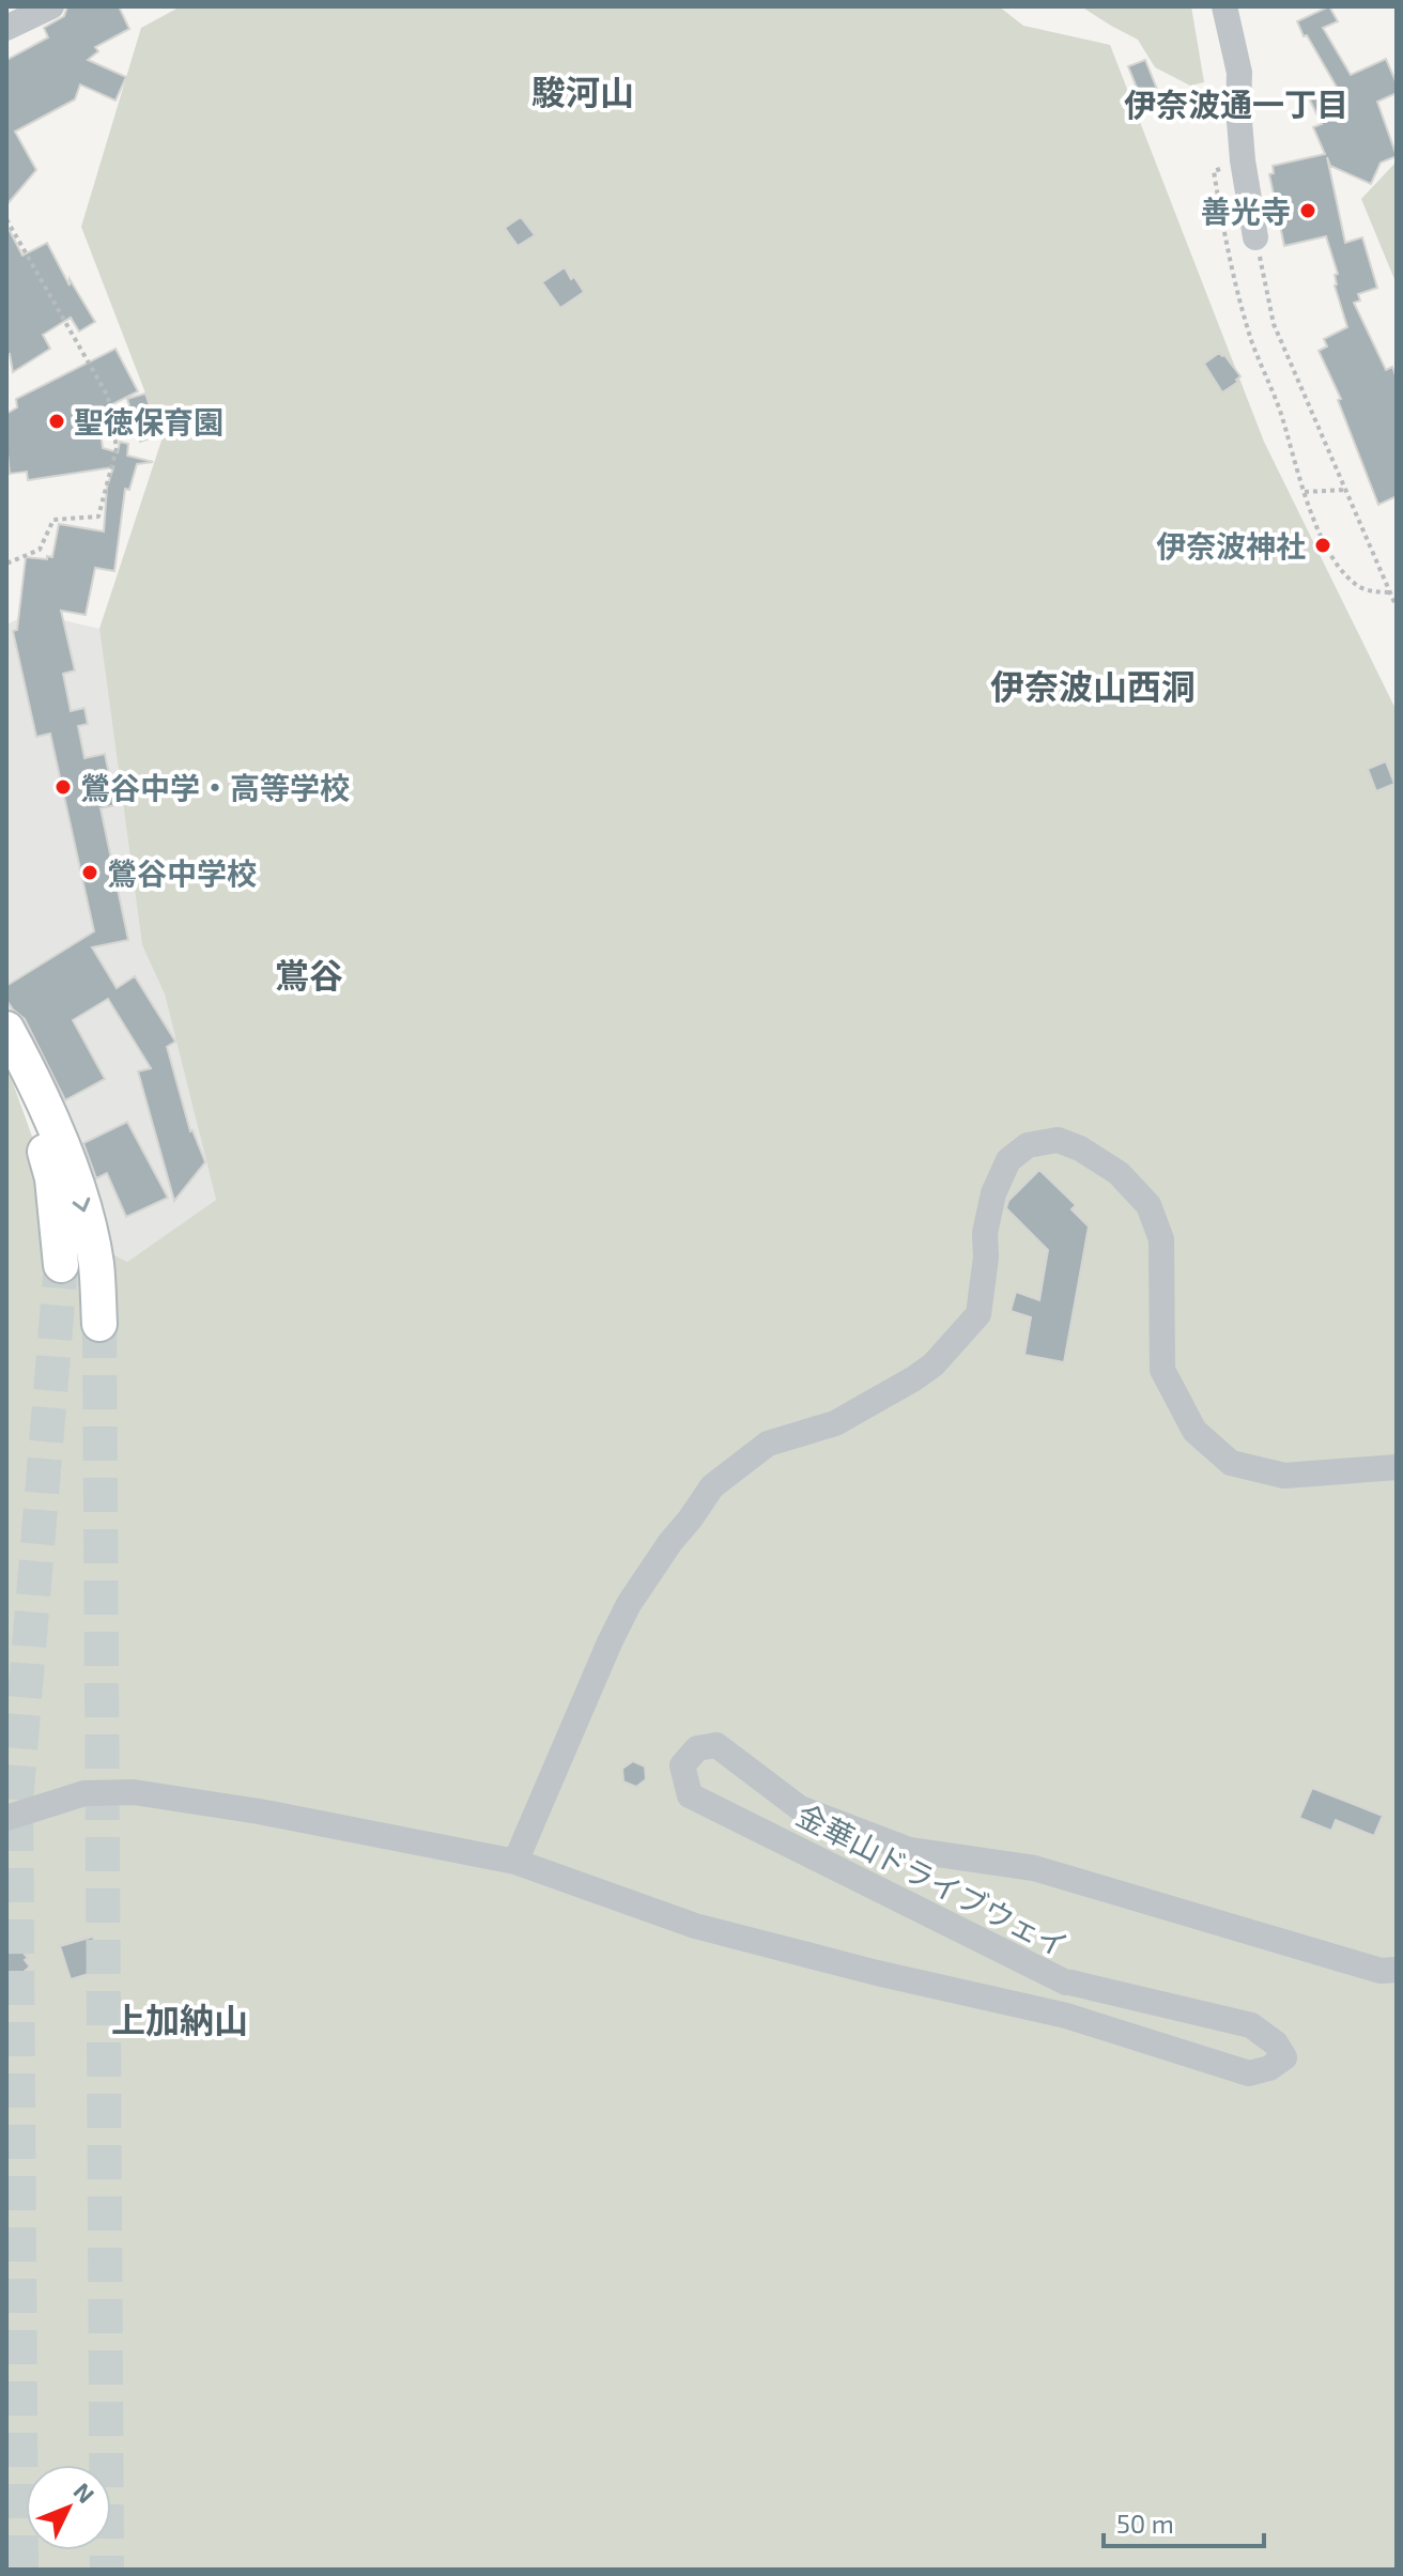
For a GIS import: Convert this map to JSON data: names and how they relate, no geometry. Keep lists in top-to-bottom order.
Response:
{
  "streets": {
    "street": ["金華山ドライブウェイ"]
  },
  "districts": [
    "駿河山",
    "伊奈波通一丁目",
    "伊奈波山西洞",
    "鴬谷",
    "上加納山"
  ],
  "places": [
    "善光寺",
    "聖徳保育園",
    "伊奈波神社",
    "鶯谷中学・高等学校",
    "鶯谷中学校"
  ],
  "scale_bar": "50 m",
  "north": "top right"
}
